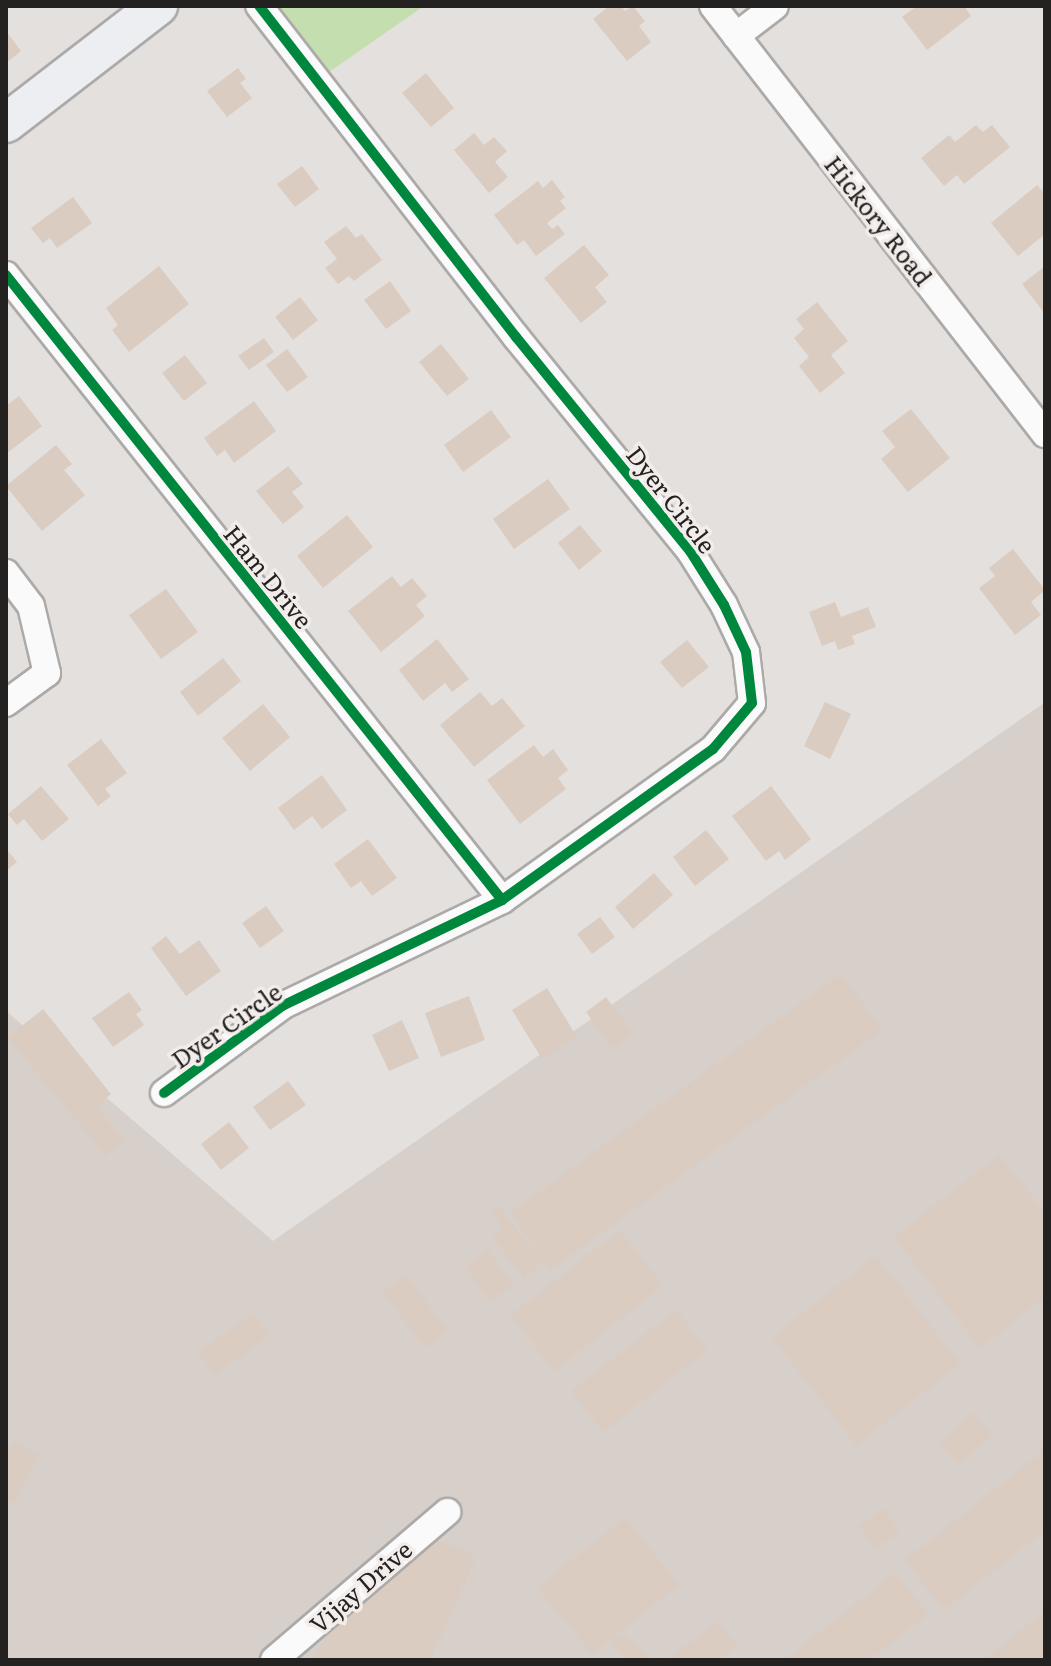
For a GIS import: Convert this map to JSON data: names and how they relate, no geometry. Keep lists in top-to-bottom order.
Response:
{
  "streets": {
    "street": [
      "Hickory Road",
      "Dyer Circle",
      "Ham Drive",
      "Vijay Drive"
    ]
  },
  "crossings": [
    ["Dyer Circle", "Ham Drive"]
  ]
}
